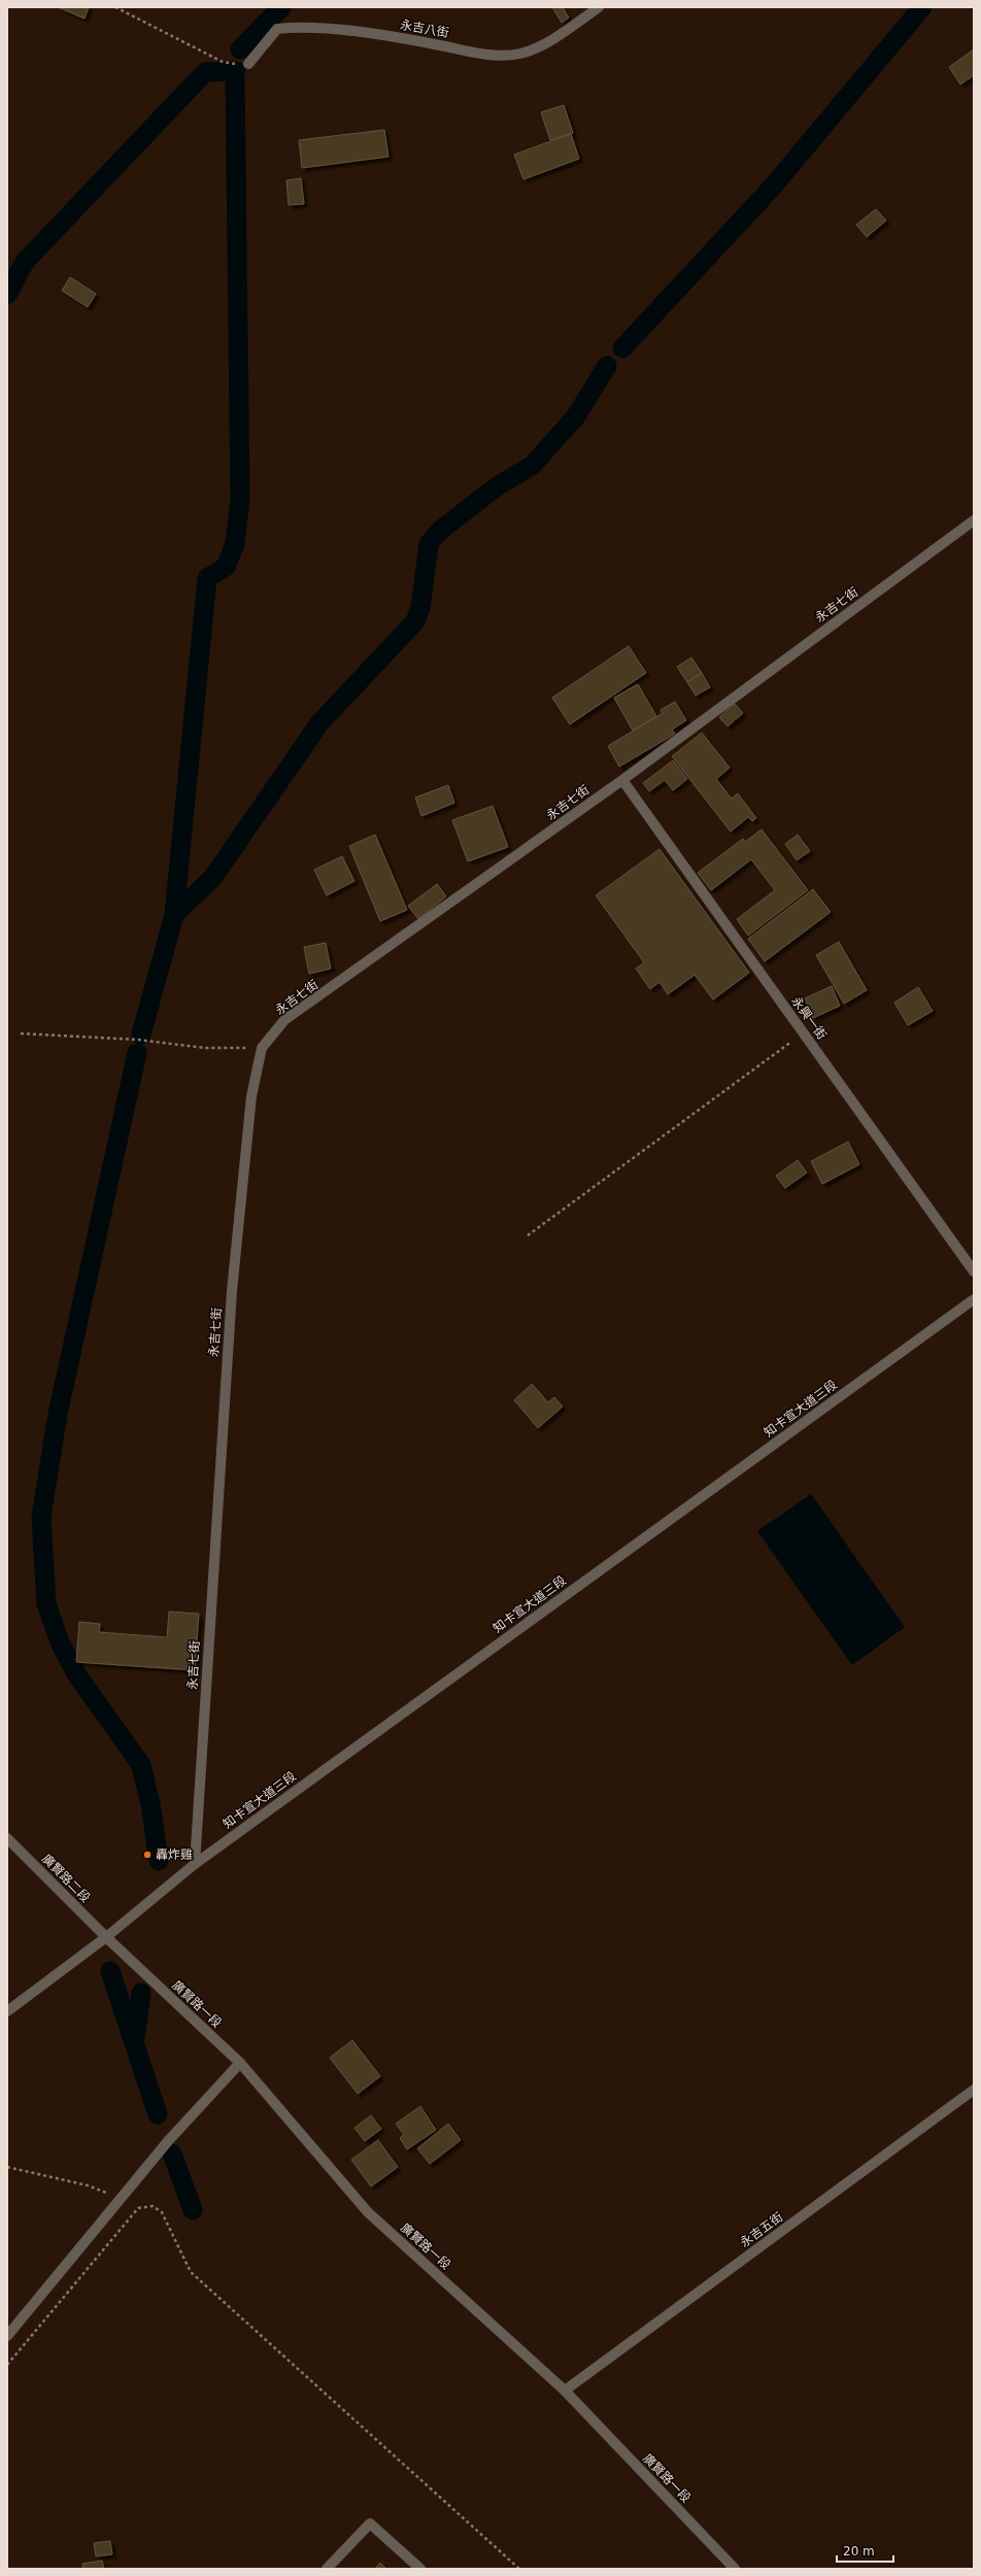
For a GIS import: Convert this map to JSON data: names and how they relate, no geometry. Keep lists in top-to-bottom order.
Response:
{
  "streets": {
    "street": [
      "永吉八街",
      "永吉七街",
      "永興一街",
      "知卡宣大道三段",
      "廣賢路二段",
      "廣賢路一段",
      "永吉五街"
    ]
  },
  "crossings": [
    ["永吉七街", "永興一街"],
    ["永吉七街", "知卡宣大道三段"],
    ["知卡宣大道三段", "廣賢路二段"],
    ["知卡宣大道三段", "廣賢路一段"],
    ["廣賢路二段", "廣賢路一段"],
    ["廣賢路一段", "永吉五街"]
  ],
  "places": ["轟炸雞"],
  "scale_bar": "20 m"
}
